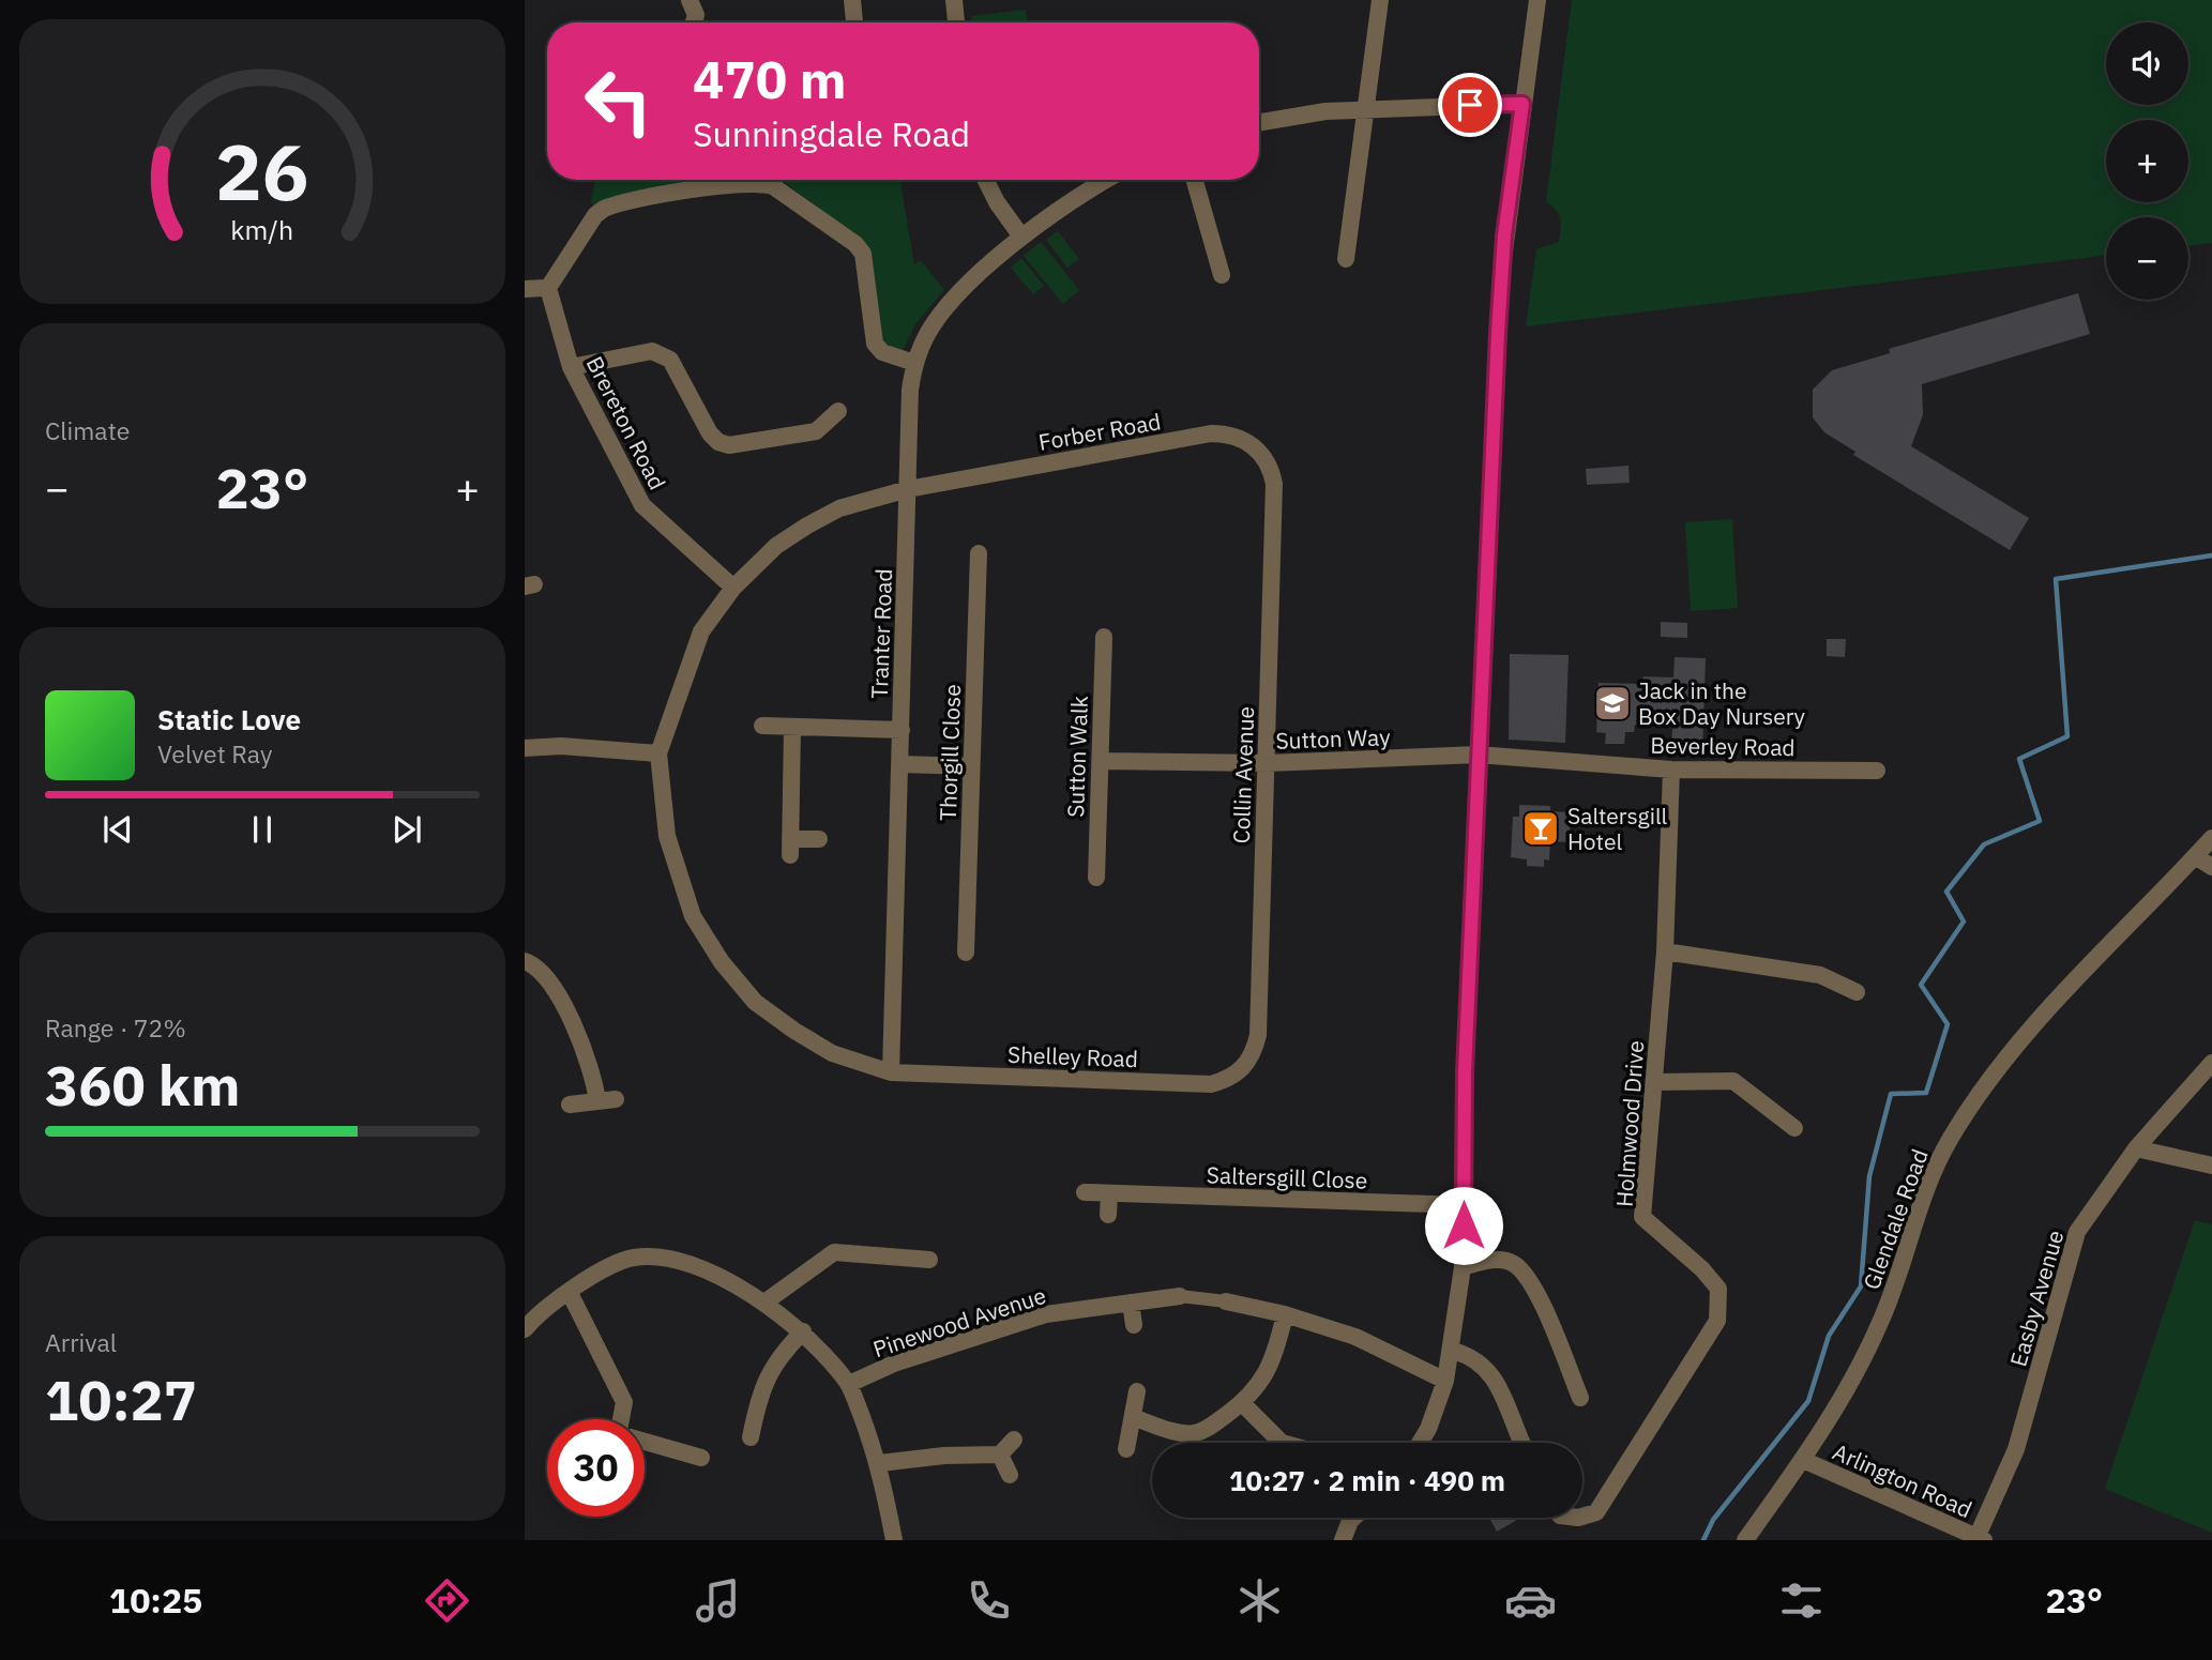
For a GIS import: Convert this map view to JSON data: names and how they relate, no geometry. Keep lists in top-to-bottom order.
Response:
{
  "streets": {
    "street": [
      "Brereton Road",
      "Forber Road",
      "Tranter Road",
      "Sutton Way",
      "Beverley Road",
      "Thorgill Close",
      "Sutton Walk",
      "Collin Avenue",
      "Shelley Road",
      "Holmwood Drive",
      "Saltersgill Close",
      "Glendale Road",
      "Easby Avenue",
      "Pinewood Avenue",
      "Arlington Road"
    ]
  },
  "crossings": [
    ["Brereton Road", "Forber Road"],
    ["Forber Road", "Tranter Road"],
    ["Forber Road", "Collin Avenue"],
    ["Forber Road", "Shelley Road"],
    ["Tranter Road", "Shelley Road"],
    ["Sutton Way", "Beverley Road"],
    ["Sutton Way", "Sutton Walk"],
    ["Sutton Way", "Collin Avenue"],
    ["Beverley Road", "Holmwood Drive"],
    ["Collin Avenue", "Shelley Road"],
    ["Glendale Road", "Arlington Road"],
    ["Easby Avenue", "Arlington Road"]
  ],
  "places": {
    "school or university": ["Jack in the Box Day Nursery"],
    "bar": ["Saltersgill Hotel"]
  },
  "page": {
    "map_buttons": ["+", "−"],
    "turn": ["470 m", "Sunningdale Road"],
    "tile": [
      "Climate",
      ["Range · 72%", "360 km"],
      ["Arrival", "10:27"]
    ],
    "heat": ["−", "23°", "+"],
    "song": ["Static Love", "Velvet Ray"],
    "limit": "30",
    "trip": "10:27 · 2 min · 490 m",
    "tabs": ["10:25", "23°"],
    "gauge": ["26", "km/h"]
  }
}
